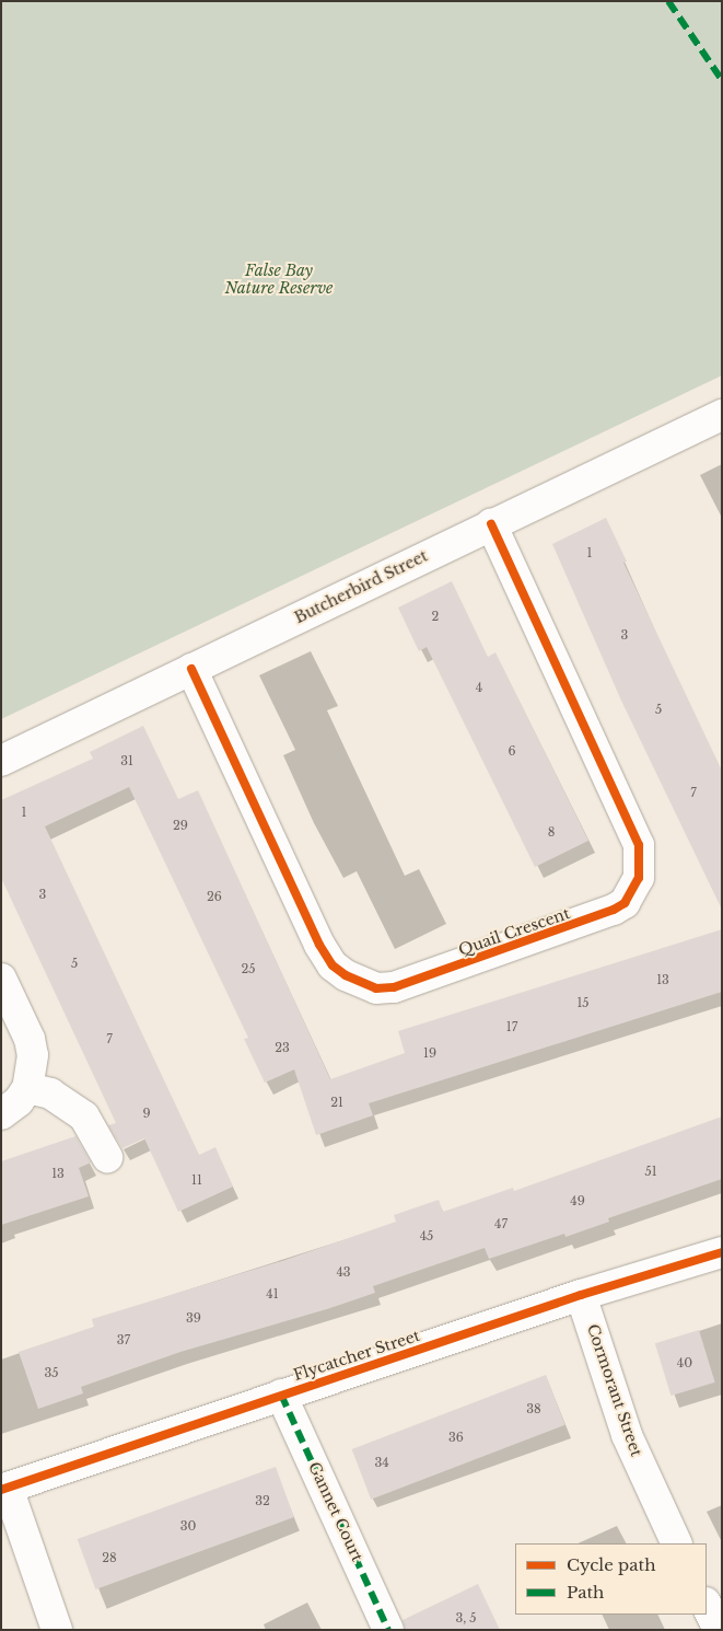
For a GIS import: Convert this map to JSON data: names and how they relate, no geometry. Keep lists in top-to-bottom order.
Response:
{
  "streets": {
    "street": [
      "Butcherbird Street",
      "Quail Crescent",
      "Flycatcher Street",
      "Cormorant Street",
      "Gannet Court"
    ]
  },
  "crossings": [
    ["Butcherbird Street", "Quail Crescent"],
    ["Flycatcher Street", "Cormorant Street"],
    ["Flycatcher Street", "Gannet Court"]
  ],
  "parks": ["False Bay Nature Reserve"],
  "house_numbers": [
    "1",
    "2",
    "3",
    "4",
    "5",
    "6",
    "31",
    "7",
    "1",
    "29",
    "8",
    "3",
    "26",
    "5",
    "25",
    "13",
    "15",
    "17",
    "7",
    "23",
    "19",
    "21",
    "9",
    "51",
    "13",
    "11",
    "49",
    "47",
    "45",
    "43",
    "41",
    "39",
    "37",
    "40",
    "35",
    "38",
    "36",
    "34",
    "32",
    "30",
    "28",
    "3, 5"
  ],
  "legend": ["Cycle path", "Path"]
}
